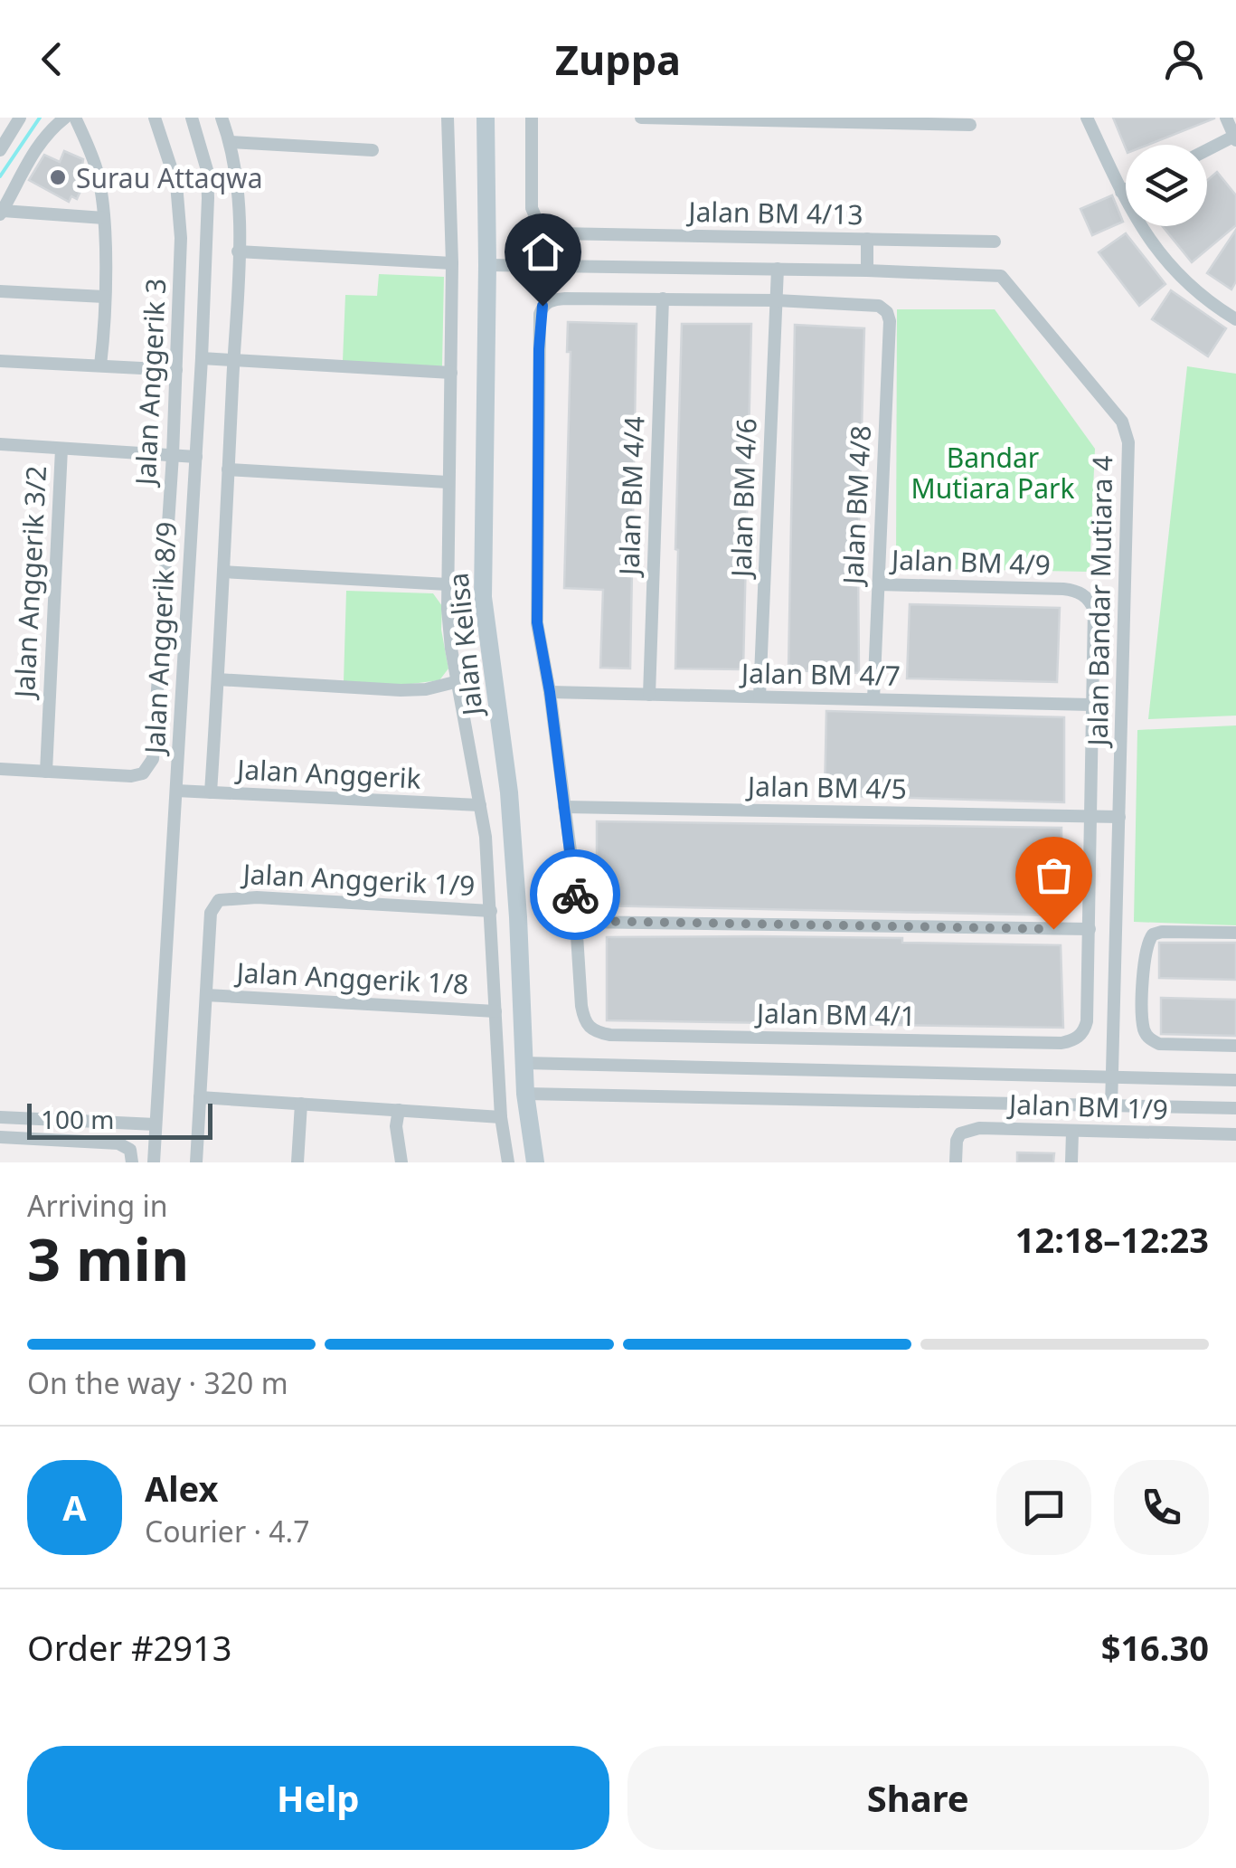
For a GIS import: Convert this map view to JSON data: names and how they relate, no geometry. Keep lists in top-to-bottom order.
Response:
{
  "streets": {
    "main road": ["Jalan Kelisa"],
    "street": [
      "Jalan BM 4/13",
      "Jalan Anggerik 3",
      "Jalan BM 4/4",
      "Jalan BM 4/6",
      "Jalan BM 4/8",
      "Jalan BM 4/9",
      "Jalan Anggerik 3/2",
      "Jalan Bandar Mutiara 4",
      "Jalan Anggerik 8/9",
      "Jalan BM 4/7",
      "Jalan Anggerik",
      "Jalan BM 4/5",
      "Jalan Anggerik 1/9",
      "Jalan Anggerik 1/8",
      "Jalan BM 4/1",
      "Jalan BM 1/9"
    ]
  },
  "crossings": [
    ["Jalan Anggerik 3", "Jalan Anggerik 3/2"],
    ["Jalan BM 4/4", "Jalan BM 4/7"],
    ["Jalan BM 4/6", "Jalan BM 4/8"],
    ["Jalan BM 4/6", "Jalan Bandar Mutiara 4"],
    ["Jalan BM 4/6", "Jalan BM 4/7"],
    ["Jalan BM 4/8", "Jalan BM 4/9"],
    ["Jalan BM 4/8", "Jalan BM 4/7"],
    ["Jalan BM 4/9", "Jalan BM 4/7"],
    ["Jalan Bandar Mutiara 4", "Jalan Kelisa"],
    ["Jalan Bandar Mutiara 4", "Jalan BM 4/5"],
    ["Jalan Anggerik 8/9", "Jalan Anggerik"],
    ["Jalan Anggerik 1/9", "Jalan Anggerik 1/8"]
  ],
  "parks": ["Bandar Mutiara Park"],
  "places": ["Surau Attaqwa"],
  "scale_bar": "100 m",
  "page": {
    "header": "Zuppa",
    "scale": "100 m",
    "heading": ["3 min", "Arriving in", "12:18–12:23"],
    "panel": [
      "Alex",
      "Courier · 4.7",
      "Order #2913",
      "$16.30"
    ],
    "bar": "On the way · 320 m",
    "round": "A",
    "buttons": ["Help", "Share"]
  }
}
